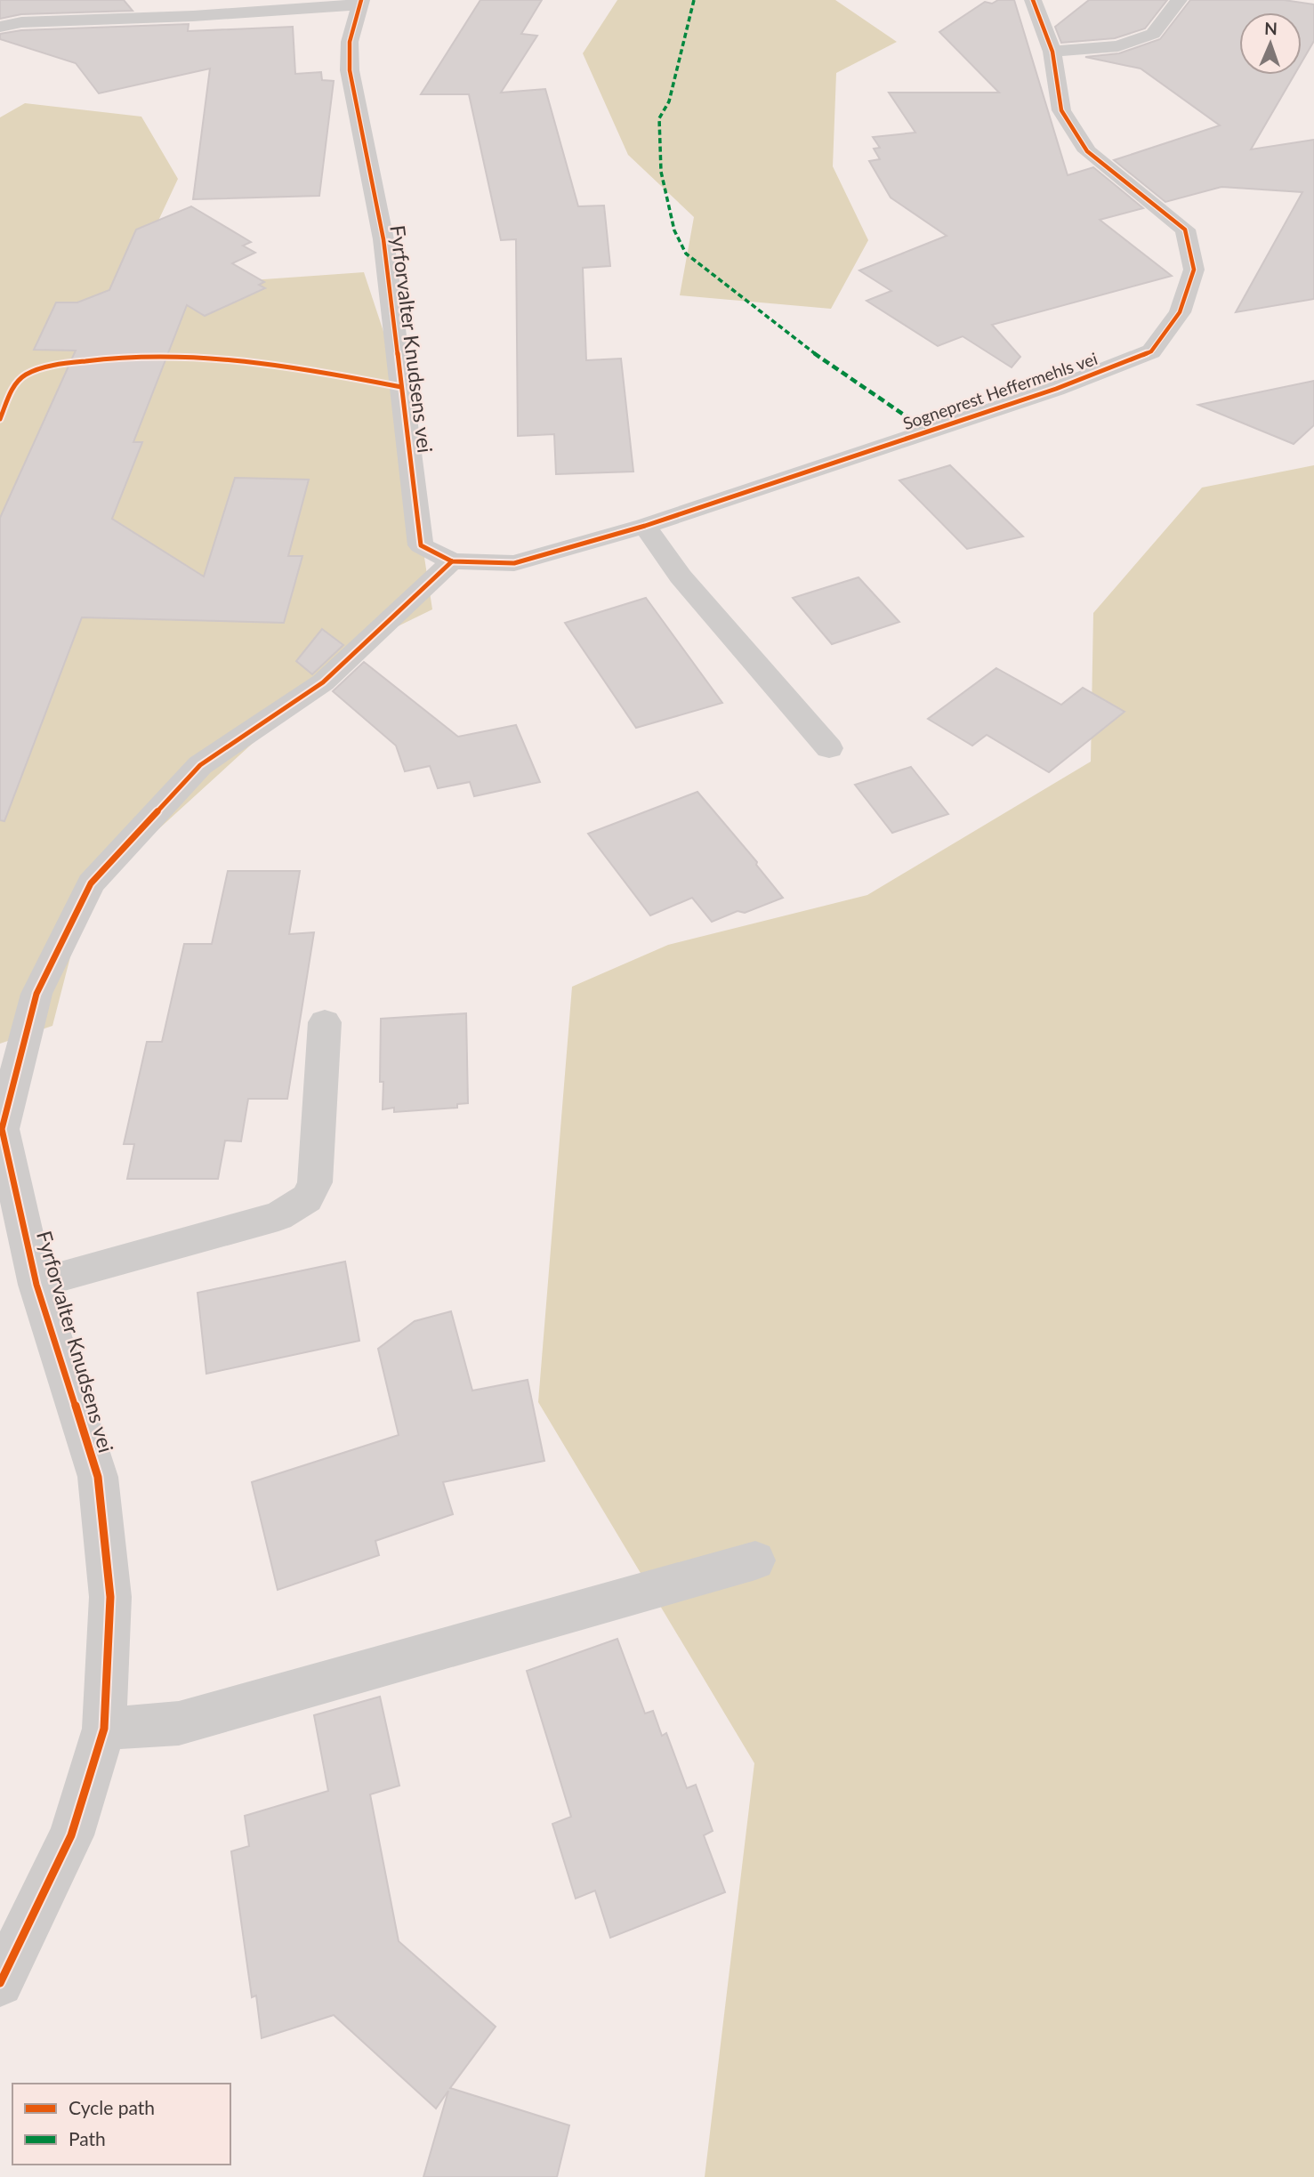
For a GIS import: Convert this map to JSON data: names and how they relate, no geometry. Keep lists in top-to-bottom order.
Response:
{
  "streets": {
    "street": ["Fyrforvalter Knudsens vei", "Sogneprest Heffermehls vei"]
  },
  "crossings": [
    ["Fyrforvalter Knudsens vei", "Sogneprest Heffermehls vei"]
  ],
  "legend": ["Cycle path", "Path"],
  "north": "top"
}
